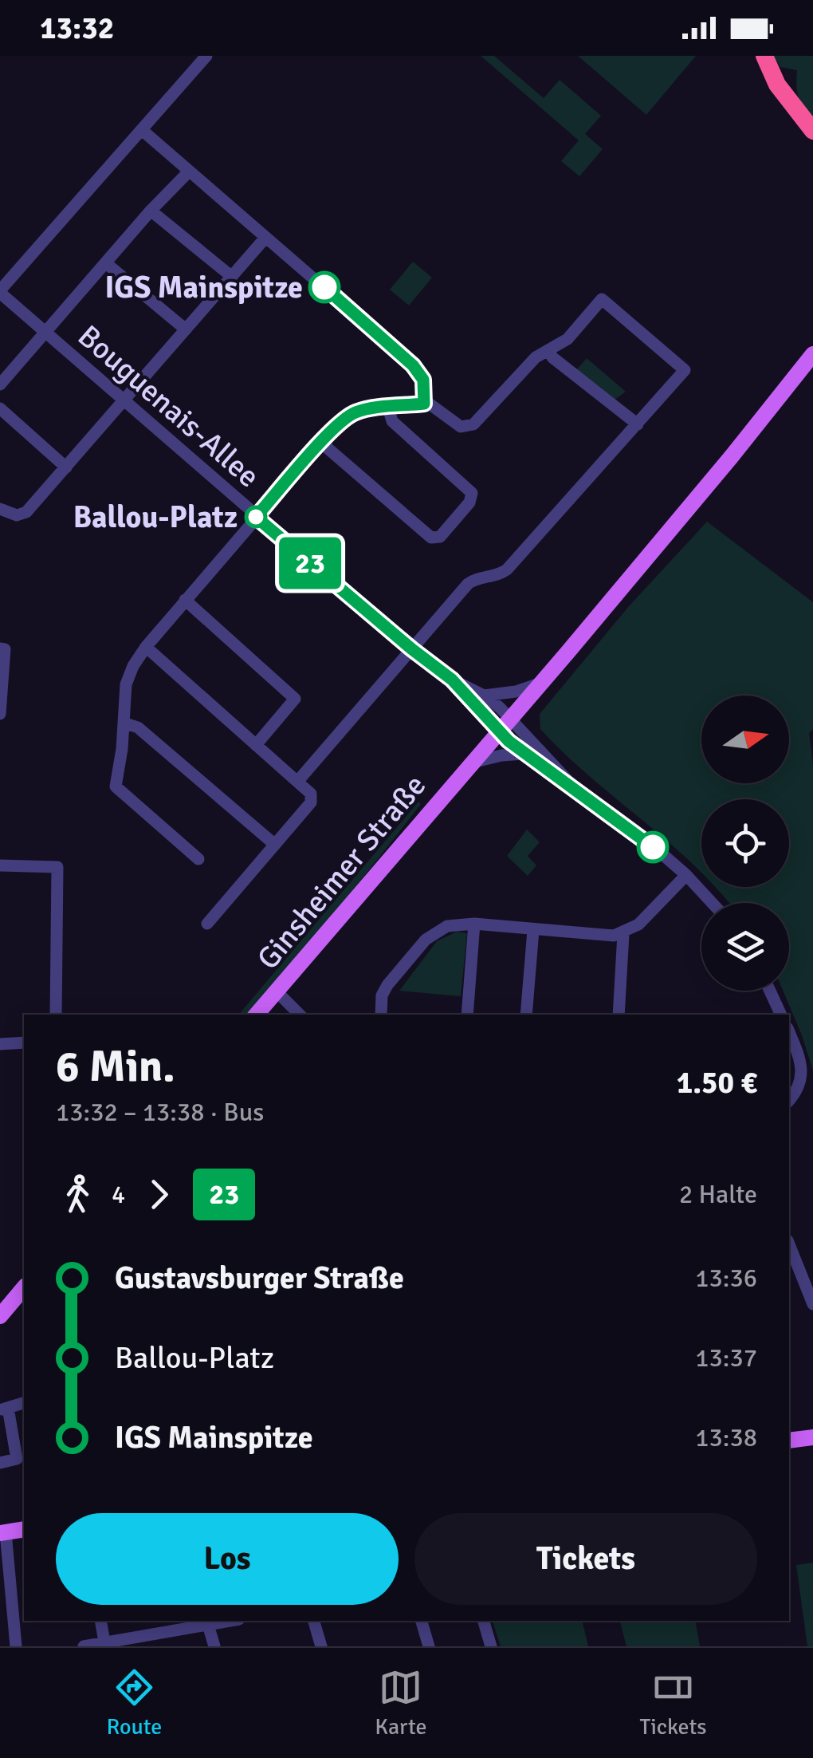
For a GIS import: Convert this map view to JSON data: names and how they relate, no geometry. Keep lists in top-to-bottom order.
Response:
{
  "streets": {
    "main road": ["Ginsheimer Straße"],
    "street": ["Bouguenais-Allee"]
  },
  "crossings": [
    ["Bouguenais-Allee", "Ginsheimer Straße"]
  ],
  "places": ["IGS Mainspitze", "Ballou-Platz"],
  "lines": ["bus line 23"],
  "north": "right",
  "page": {
    "status": "13:32",
    "on_map": "23",
    "heading": ["6 Min.", "13:32 – 13:38 · Bus", "1.50 €"],
    "legs": ["4", "23", "2 Halte"],
    "list": [
      {
        "name": "Gustavsburger Straße",
        "value": "13:36"
      },
      {
        "name": "Ballou-Platz",
        "value": "13:37"
      },
      {
        "name": "IGS Mainspitze",
        "value": "13:38"
      }
    ],
    "buttons": ["Los", "Tickets"],
    "tabs": ["Route", "Karte", "Tickets"]
  }
}
